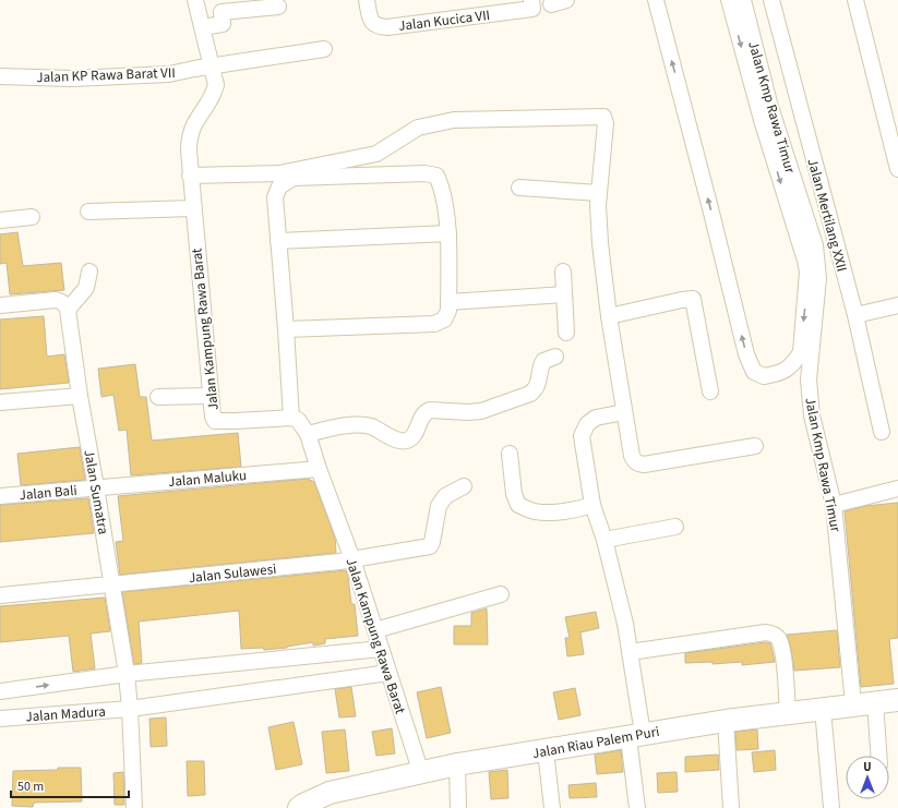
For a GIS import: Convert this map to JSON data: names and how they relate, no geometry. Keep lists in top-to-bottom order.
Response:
{
  "streets": {
    "street": [
      "Jalan Kucica VII",
      "Jalan KP Rawa Barat VII",
      "Jalan Kmp Rawa Timur",
      "Jalan Mertilang XXII",
      "Jalan Kampung Rawa Barat",
      "Jalan Maluku",
      "Jalan Bali",
      "Jalan Sumatra",
      "Jalan Sulawesi",
      "Jalan Madura",
      "Jalan Riau Palem Puri"
    ]
  },
  "crossings": [
    ["Jalan KP Rawa Barat VII", "Jalan Kampung Rawa Barat"],
    ["Jalan Kmp Rawa Timur", "Jalan Riau Palem Puri"],
    ["Jalan Kampung Rawa Barat", "Jalan Maluku"],
    ["Jalan Kampung Rawa Barat", "Jalan Sulawesi"],
    ["Jalan Kampung Rawa Barat", "Jalan Riau Palem Puri"],
    ["Jalan Maluku", "Jalan Bali"],
    ["Jalan Maluku", "Jalan Sumatra"],
    ["Jalan Bali", "Jalan Sumatra"],
    ["Jalan Sumatra", "Jalan Sulawesi"],
    ["Jalan Sumatra", "Jalan Madura"]
  ],
  "scale_bar": "50 m",
  "north": "top"
}
